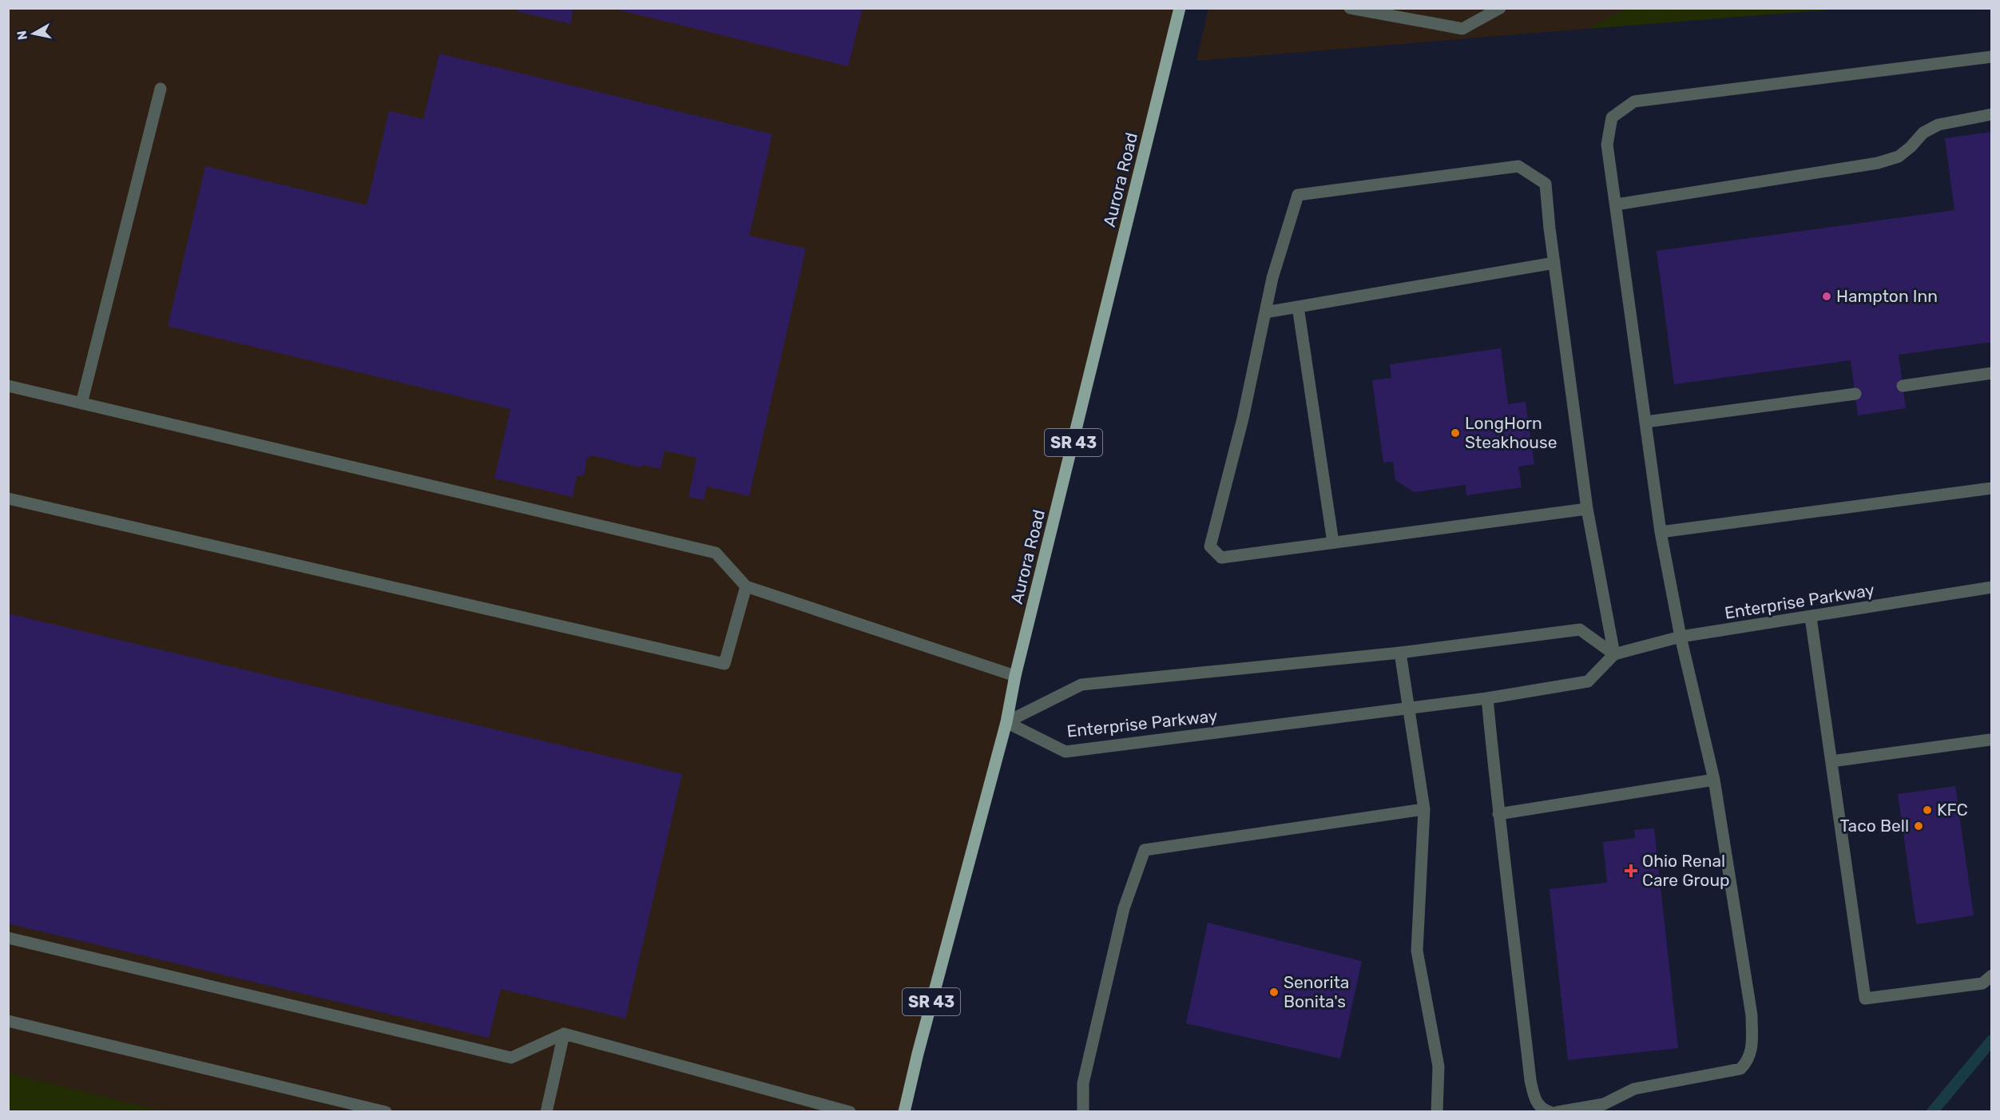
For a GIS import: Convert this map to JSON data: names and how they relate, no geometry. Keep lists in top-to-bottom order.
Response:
{
  "streets": {
    "main road": ["Aurora Road", "SR 43"],
    "street": ["Enterprise Parkway"]
  },
  "crossings": [
    ["Aurora Road", "Enterprise Parkway"]
  ],
  "places": {
    "other": [
      "Hampton Inn",
      "LongHorn Steakhouse",
      "KFC",
      "Taco Bell",
      "Senorita Bonita's"
    ],
    "health": ["Ohio Renal Care Group"]
  },
  "north": "left"
}
